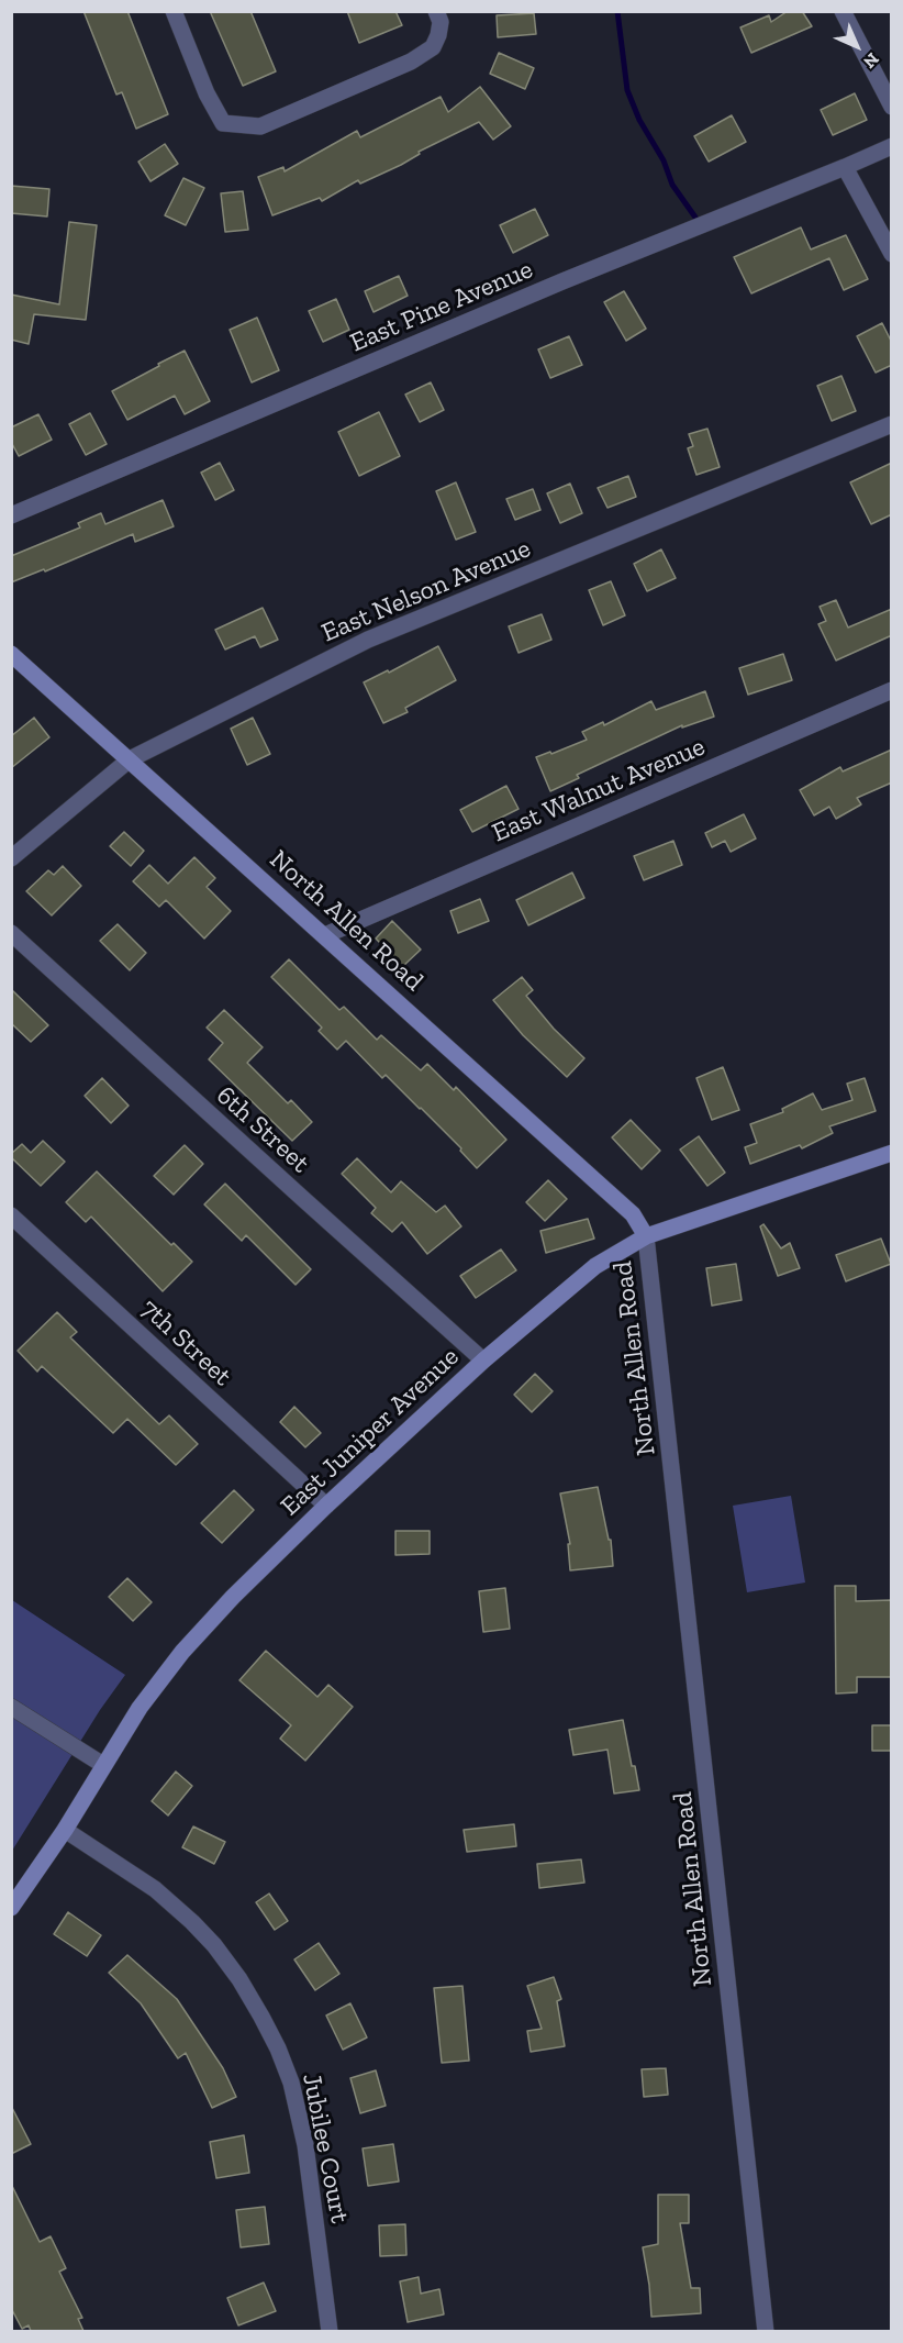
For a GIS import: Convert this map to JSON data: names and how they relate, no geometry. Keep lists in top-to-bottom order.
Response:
{
  "streets": {
    "street": [
      "East Pine Avenue",
      "East Nelson Avenue",
      "East Walnut Avenue",
      "North Allen Road",
      "6th Street",
      "7th Street",
      "East Juniper Avenue",
      "Jubilee Court"
    ]
  },
  "crossings": [
    ["East Nelson Avenue", "North Allen Road"],
    ["East Walnut Avenue", "North Allen Road"],
    ["North Allen Road", "East Juniper Avenue"],
    ["6th Street", "East Juniper Avenue"],
    ["7th Street", "East Juniper Avenue"],
    ["East Juniper Avenue", "Jubilee Court"]
  ],
  "north": "bottom right"
}
